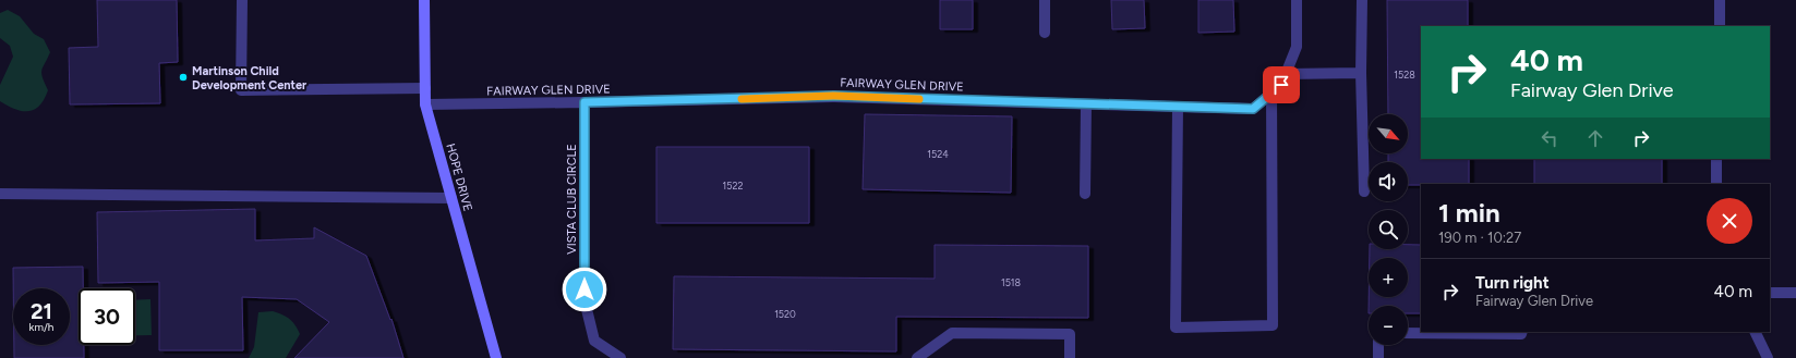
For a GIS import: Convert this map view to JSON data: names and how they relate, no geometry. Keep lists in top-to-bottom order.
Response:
{
  "streets": {
    "street": ["FAIRWAY GLEN DRIVE", "HOPE DRIVE", "VISTA CLUB CIRCLE"]
  },
  "crossings": [
    ["FAIRWAY GLEN DRIVE", "HOPE DRIVE"],
    ["FAIRWAY GLEN DRIVE", "VISTA CLUB CIRCLE"]
  ],
  "places": ["Martinson Child Development Center"],
  "house_numbers": [
    "1528",
    "1524",
    "1522",
    "1518",
    "1520"
  ],
  "north": "bottom right",
  "page": {
    "turn": ["40 m", "Fairway Glen Drive"],
    "map_buttons": ["+", "−"],
    "heading": ["1 min", "190 m · 10:27"],
    "list": [
      {
        "name": "Turn right",
        "note": "Fairway Glen Drive",
        "value": "40 m"
      }
    ],
    "speed": "21 km/h",
    "limit": "30"
  }
}
